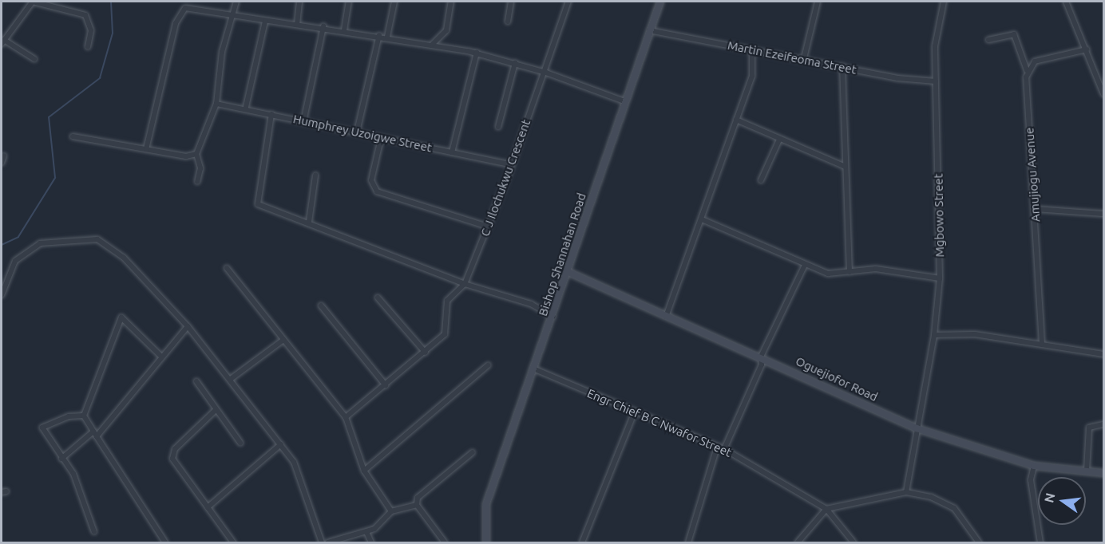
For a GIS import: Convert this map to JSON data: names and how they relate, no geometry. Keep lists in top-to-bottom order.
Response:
{
  "streets": {
    "main road": ["Bishop Shannahan Road", "Oguejiofor Road"],
    "street": [
      "Martin Ezeifeoma Street",
      "Humphrey Uzoigwe Street",
      "Amujiogu Avenue",
      "C J Ilochukwu Crescent",
      "Mgbowo Street",
      "Engr Chief B C Nwafor Street"
    ]
  },
  "crossings": [
    ["Martin Ezeifeoma Street", "Mgbowo Street"],
    ["Martin Ezeifeoma Street", "Bishop Shannahan Road"],
    ["Humphrey Uzoigwe Street", "C J Ilochukwu Crescent"],
    ["Mgbowo Street", "Oguejiofor Road"],
    ["Bishop Shannahan Road", "Oguejiofor Road"],
    ["Bishop Shannahan Road", "Engr Chief B C Nwafor Street"]
  ],
  "north": "left"
}
